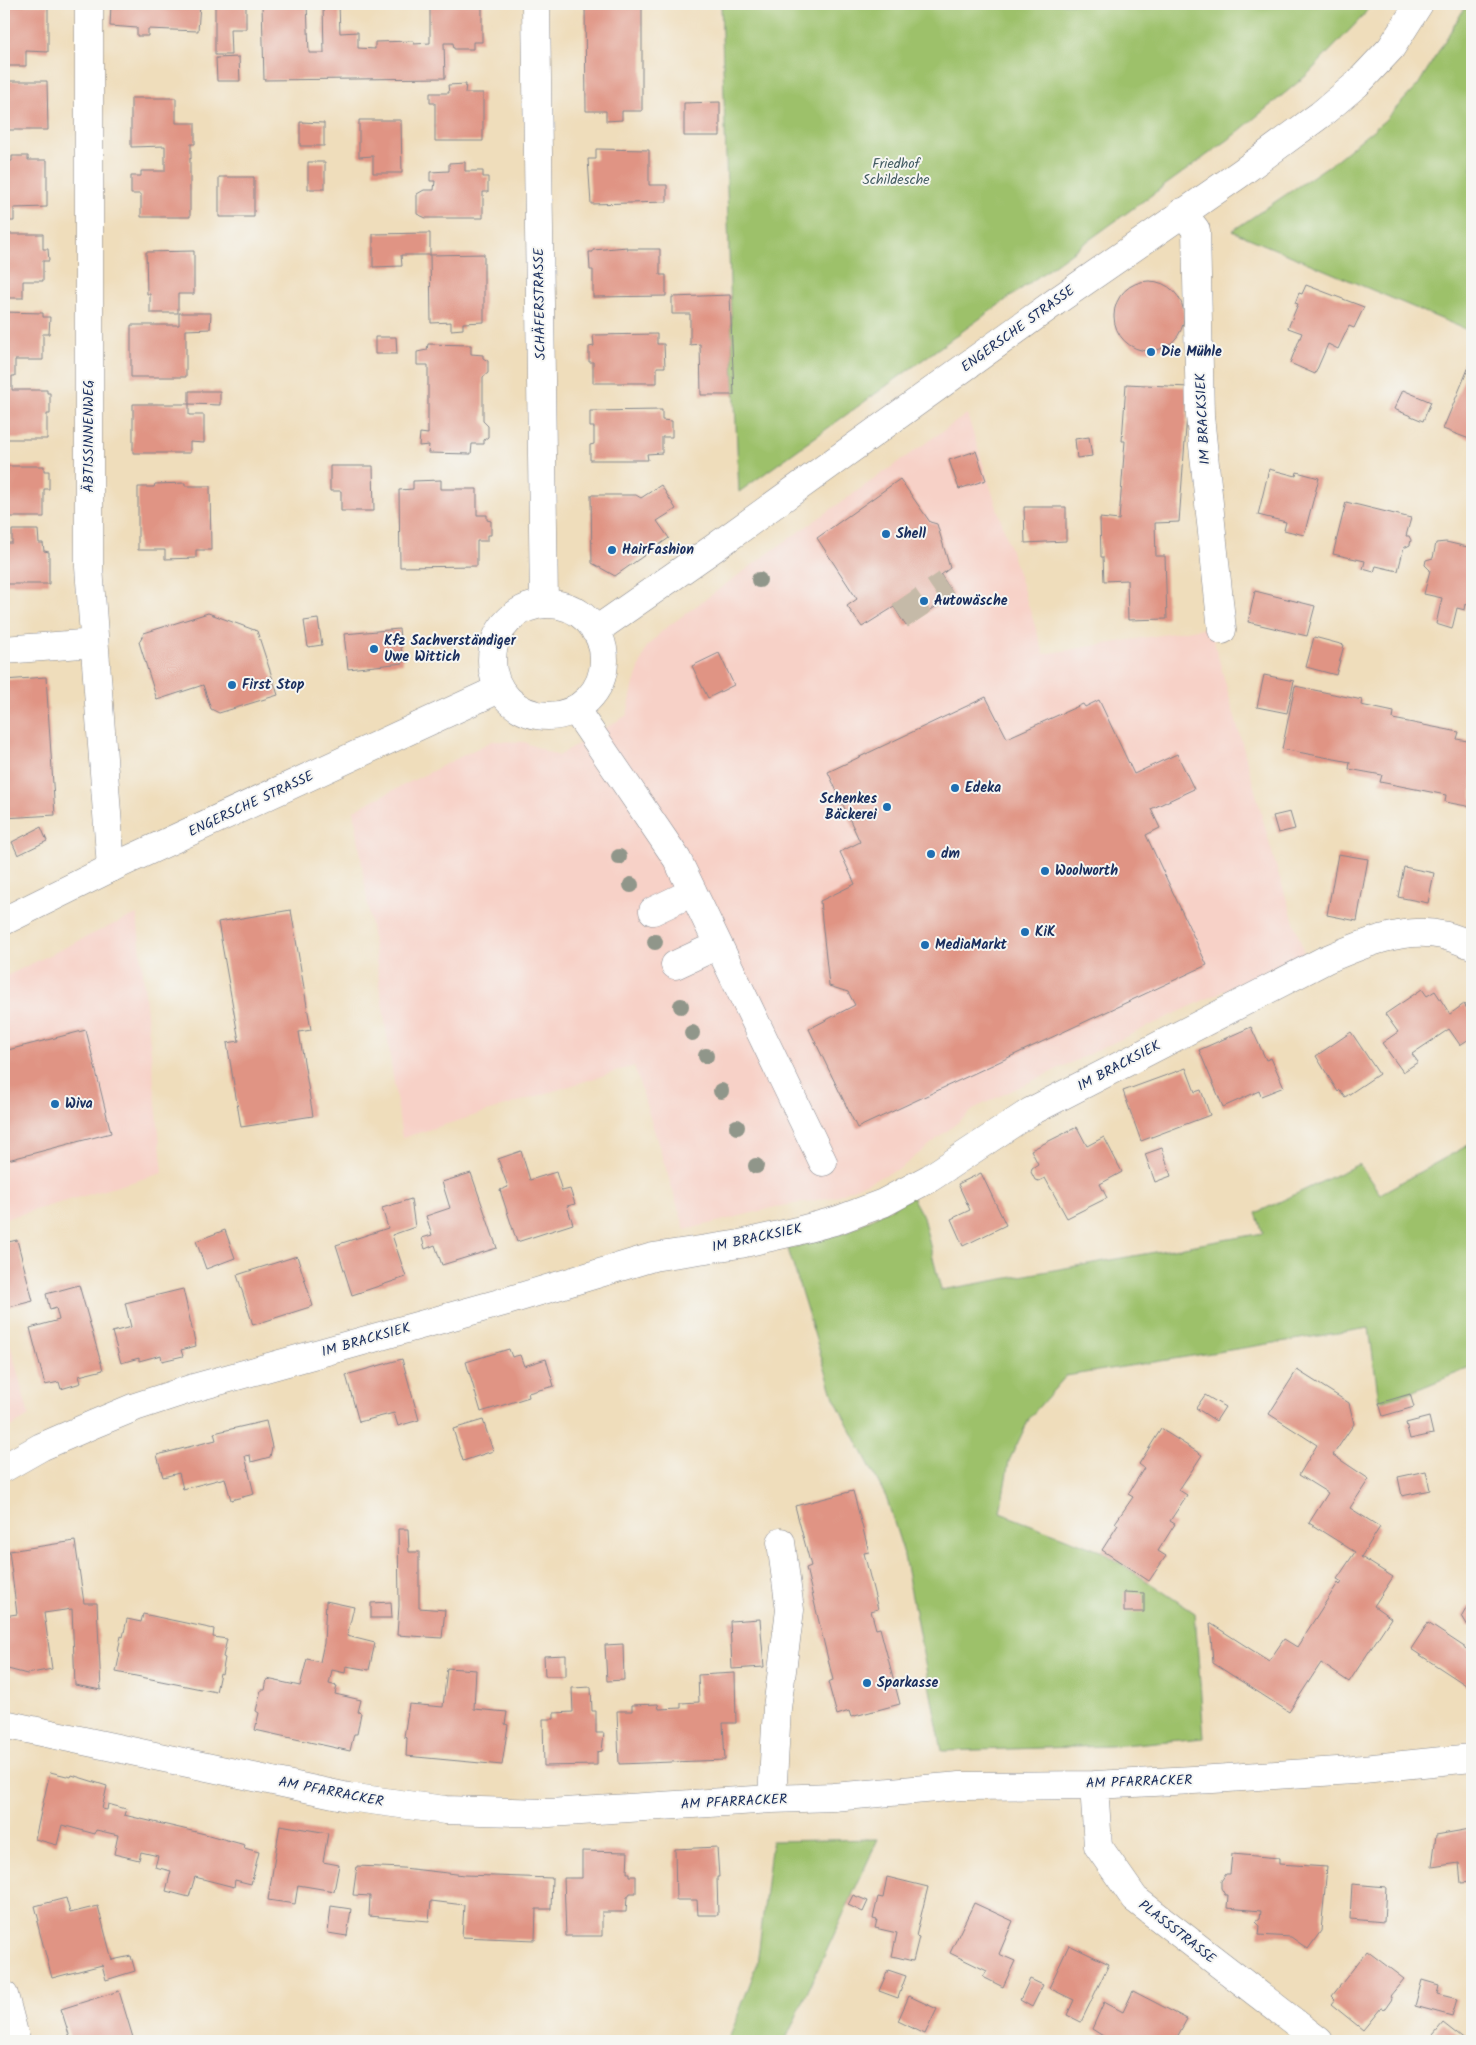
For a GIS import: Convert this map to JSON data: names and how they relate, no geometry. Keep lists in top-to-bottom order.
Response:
{
  "streets": {
    "street": [
      "SCHÄFERSTRASSE",
      "ENGERSCHE STRASSE",
      "IM BRACKSIEK",
      "ÄBTISSINNENWEG",
      "AM PFARRACKER",
      "PLASSSTRASSE"
    ]
  },
  "crossings": [
    ["SCHÄFERSTRASSE", "ENGERSCHE STRASSE"],
    ["ENGERSCHE STRASSE", "IM BRACKSIEK"],
    ["ENGERSCHE STRASSE", "ÄBTISSINNENWEG"],
    ["AM PFARRACKER", "PLASSSTRASSE"]
  ],
  "parks": ["Friedhof Schildesche"],
  "places": [
    "Die Mühle",
    "Shell",
    "HairFashion",
    "Autowäsche",
    "Kfz Sachverständiger Uwe Wittich",
    "First Stop",
    "Edeka",
    "Schenkes Bäckerei",
    "dm",
    "Woolworth",
    "KiK",
    "MediaMarkt",
    "Wiva",
    "Sparkasse"
  ]
}
